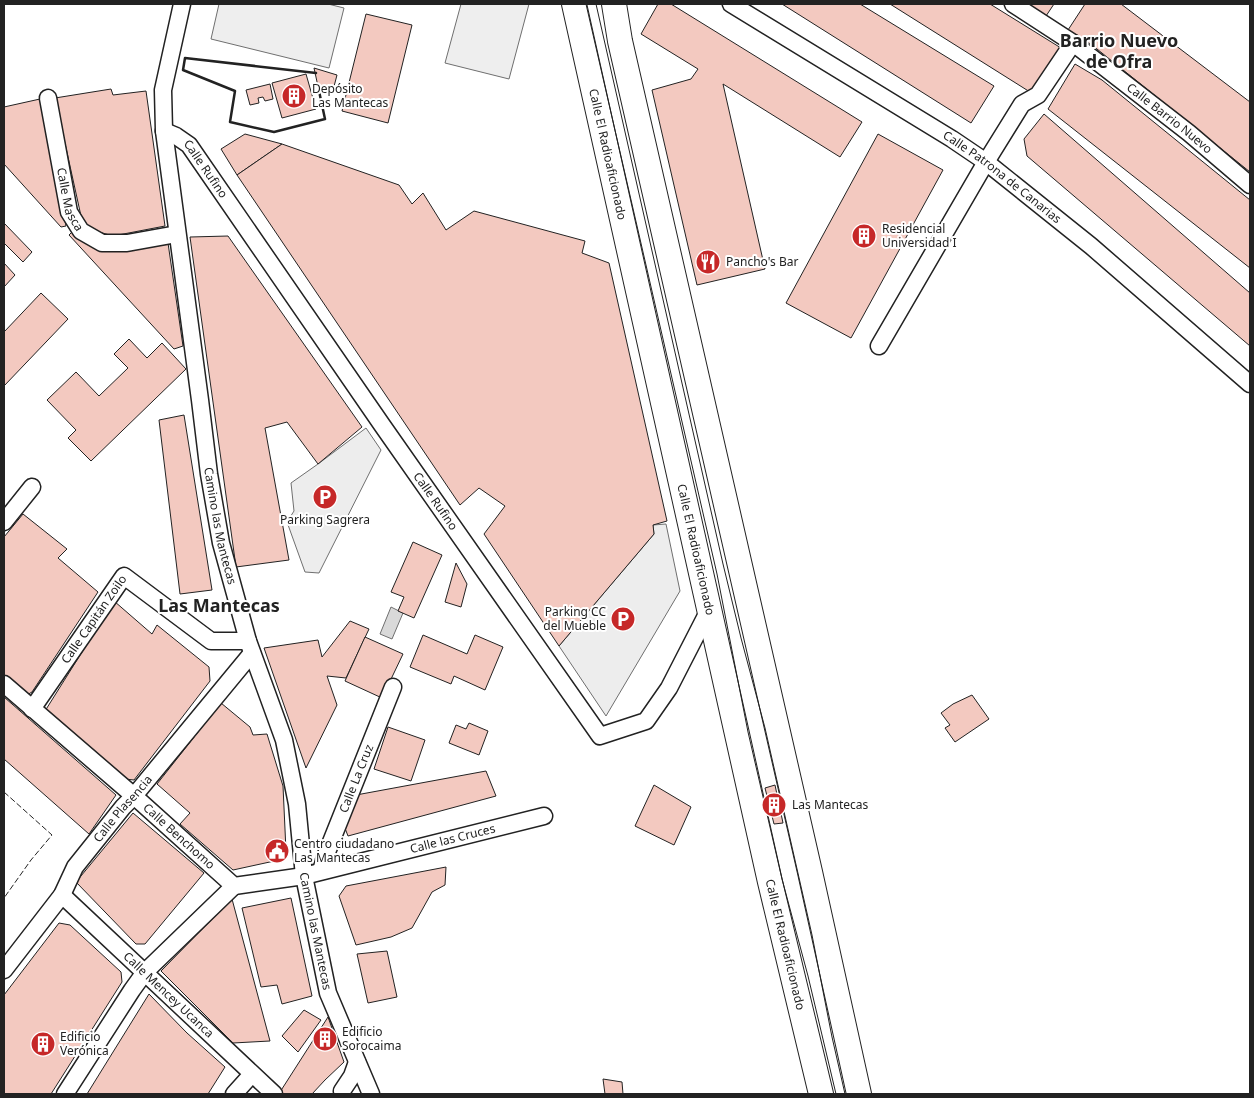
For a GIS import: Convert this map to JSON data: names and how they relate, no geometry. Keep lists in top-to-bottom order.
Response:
{
  "streets": {
    "street": [
      "Calle Barrio Nuevo",
      "Calle El Radioaficionado",
      "Calle Rufino",
      "Calle Patrona de Canarias",
      "Calle Masca",
      "Camino las Mantecas",
      "Calle Capitán Zoilo",
      "Calle La Cruz",
      "Calle Plasencia",
      "Calle Benchomo",
      "Calle las Cruces",
      "Calle Mencey Ucanca"
    ]
  },
  "crossings": [
    ["Calle El Radioaficionado", "Calle Rufino"],
    ["Calle Rufino", "Camino las Mantecas"],
    ["Calle Masca", "Camino las Mantecas"],
    ["Camino las Mantecas", "Calle Capitán Zoilo"],
    ["Camino las Mantecas", "Calle Plasencia"],
    ["Camino las Mantecas", "Calle las Cruces"],
    ["Calle Capitán Zoilo", "Calle Plasencia"],
    ["Calle Capitán Zoilo", "Calle Benchomo"],
    ["Calle La Cruz", "Calle las Cruces"],
    ["Calle Plasencia", "Calle Benchomo"],
    ["Calle Plasencia", "Calle Mencey Ucanca"]
  ],
  "districts": ["Barrio Nuevo de Ofra", "Las Mantecas"],
  "places": {
    "building": [
      "Depósito Las Mantecas",
      "Residencial Universidad I",
      "Las Mantecas",
      "Edificio Sorocaima",
      "Edificio Verónica"
    ],
    "restaurant": ["Pancho's Bar"],
    "parking": ["Parking Sagrera", "Parking CC del Mueble"],
    "public building": ["Centro ciudadano Las Mantecas"]
  }
}
